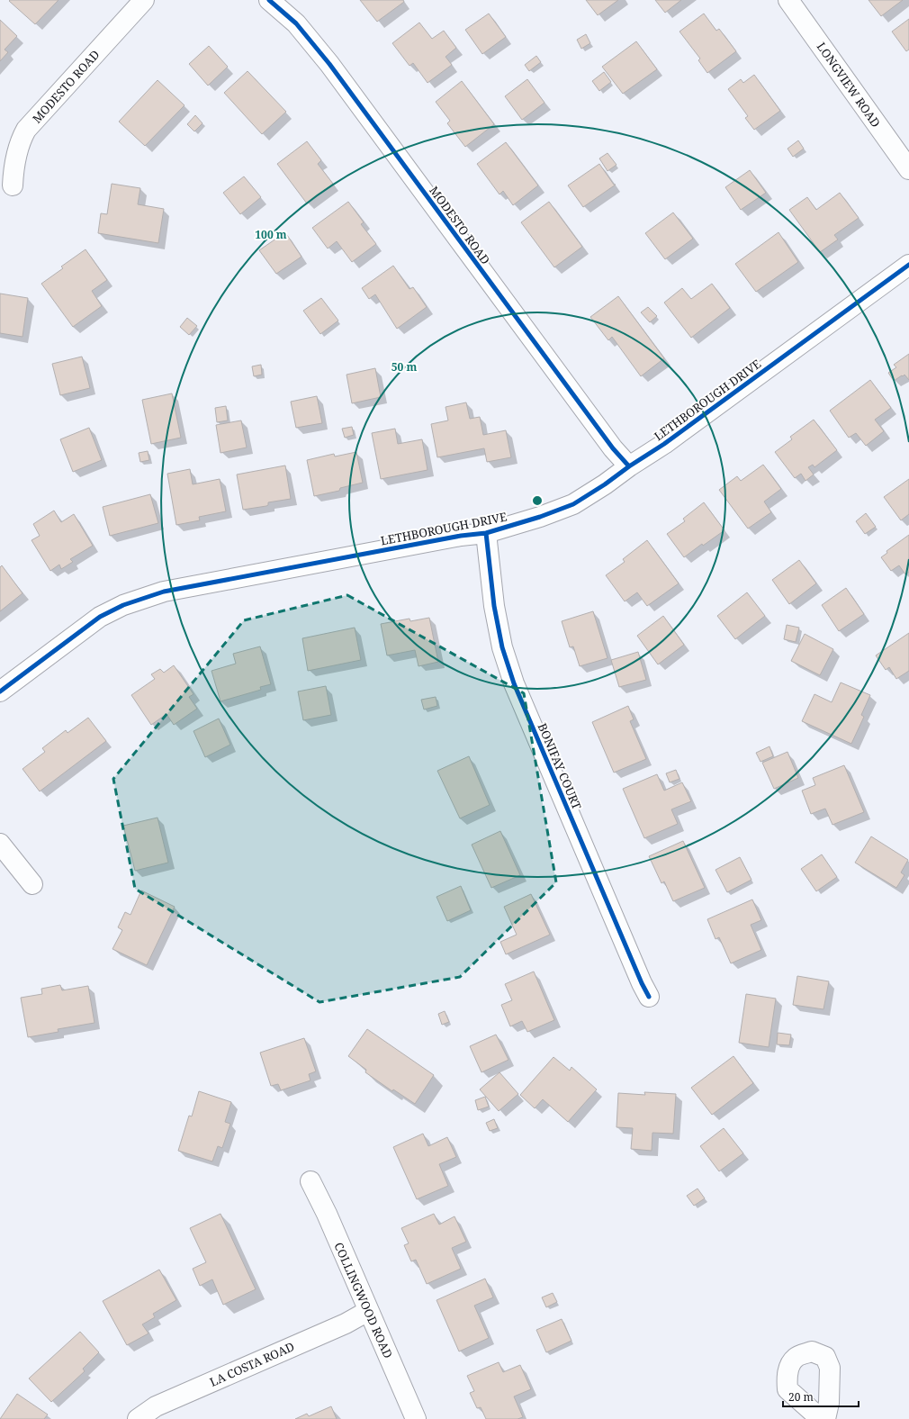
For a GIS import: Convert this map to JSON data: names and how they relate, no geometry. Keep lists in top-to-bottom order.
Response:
{
  "streets": {
    "street": [
      "LONGVIEW ROAD",
      "MODESTO ROAD",
      "LETHBOROUGH DRIVE",
      "BONIFAY COURT",
      "COLLINGWOOD ROAD",
      "LA COSTA ROAD"
    ]
  },
  "crossings": [
    ["MODESTO ROAD", "LETHBOROUGH DRIVE"],
    ["LETHBOROUGH DRIVE", "BONIFAY COURT"],
    ["COLLINGWOOD ROAD", "LA COSTA ROAD"]
  ],
  "scale_bar": "20 m",
  "rings": ["100 m", "50 m"]
}
